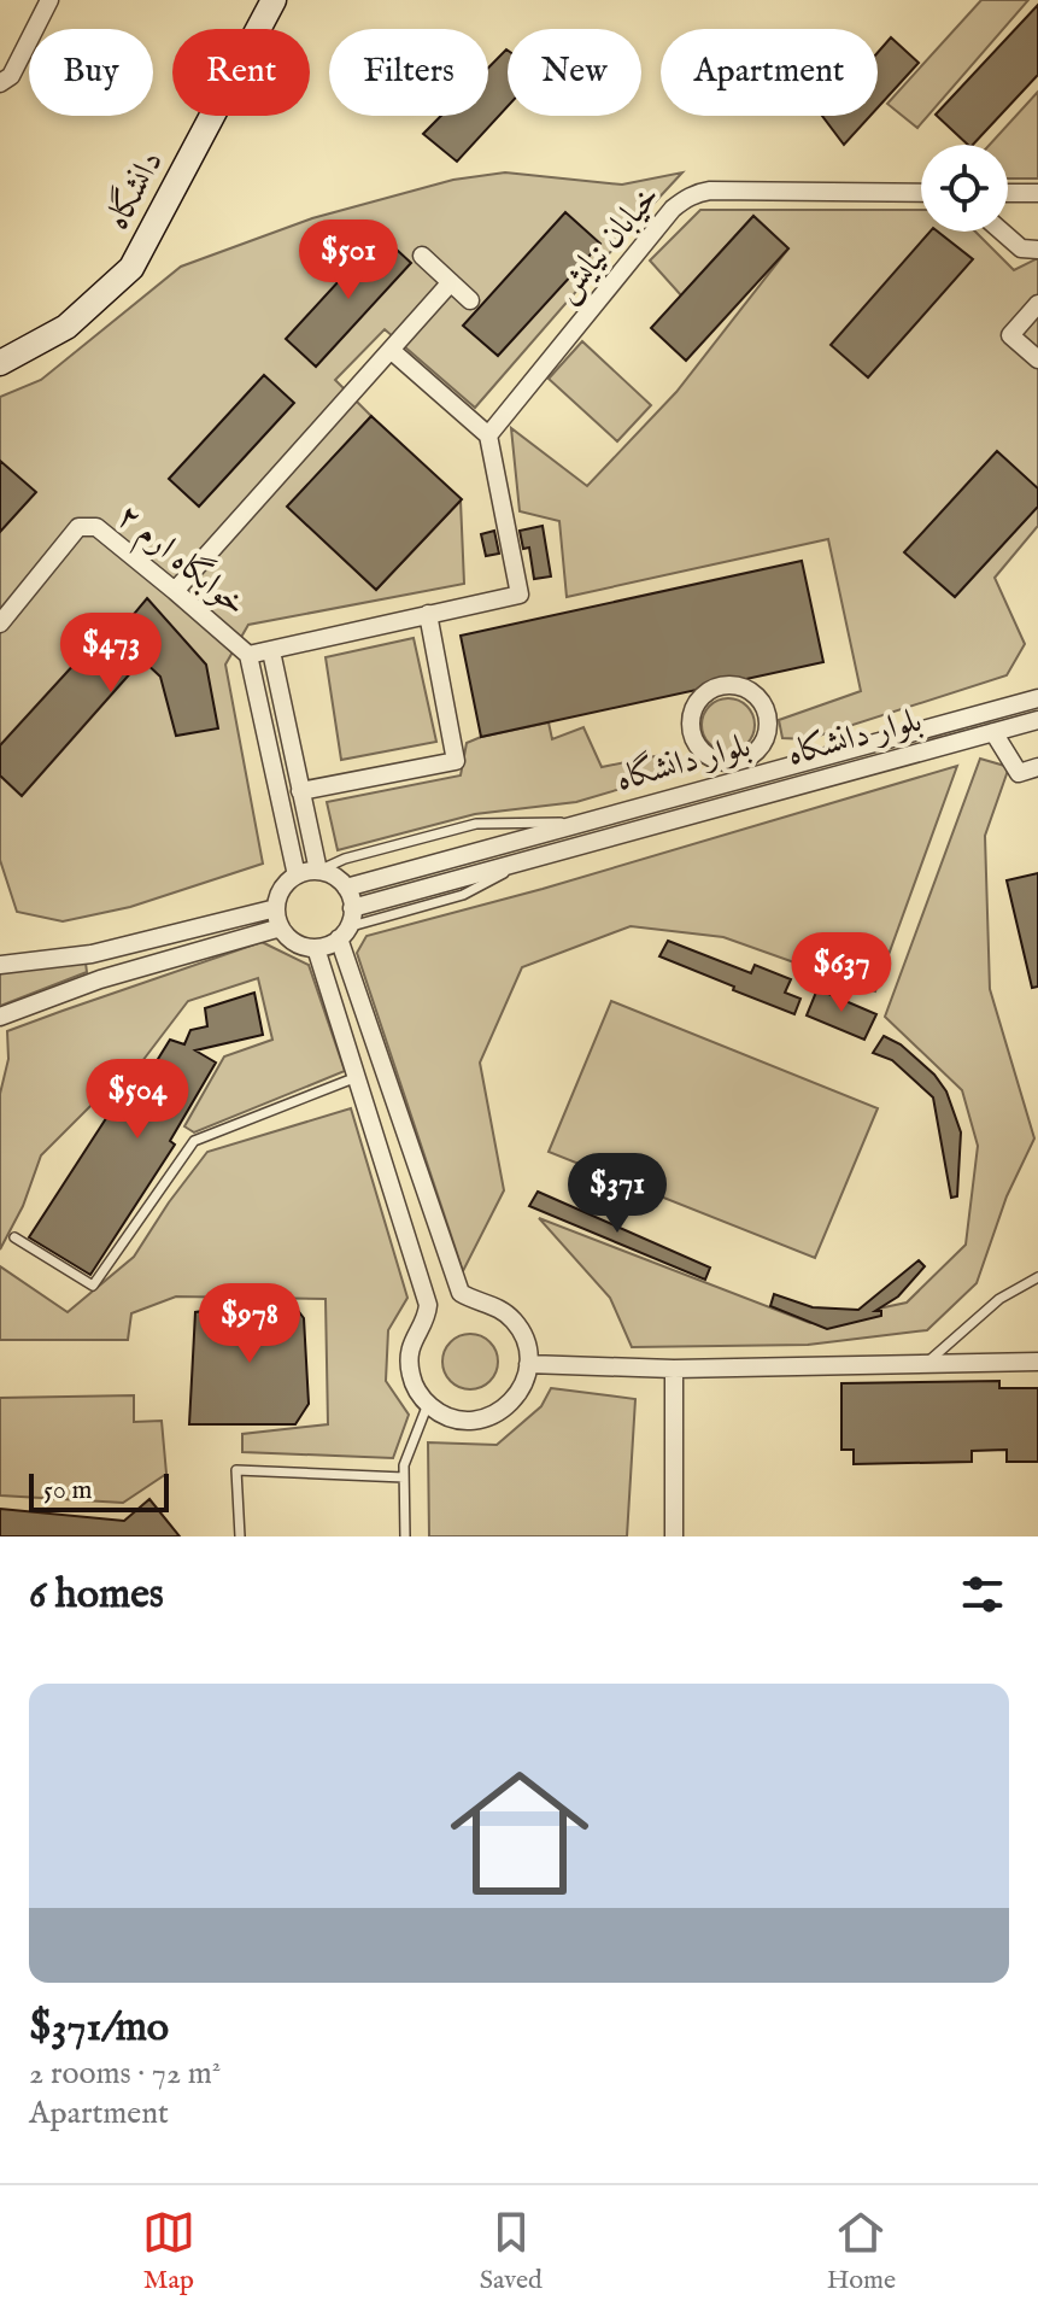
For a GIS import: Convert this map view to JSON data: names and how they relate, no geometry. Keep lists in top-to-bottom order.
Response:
{
  "streets": {
    "street": [
      "دانشگاه",
      "خیابان نیایش",
      "خوابگاه ارم ۲",
      "بلوار دانشکاه",
      "بلوار دانشگاه"
    ]
  },
  "crossings": [
    ["بلوار دانشکاه", "بلوار دانشگاه"]
  ],
  "scale_bar": "50 m",
  "page": {
    "chip": [
      "Buy",
      "Rent",
      "Filters",
      "New",
      "Apartment"
    ],
    "price": [
      "$501",
      "$473",
      "$637",
      "$504",
      "$371",
      "$978"
    ],
    "scale": "50 m",
    "heading": "6 homes",
    "list": [
      {
        "name": "$371/mo",
        "note": "2 rooms · 72 m² · Apartment"
      }
    ],
    "tabs": ["Map", "Saved", "Home"]
  }
}
